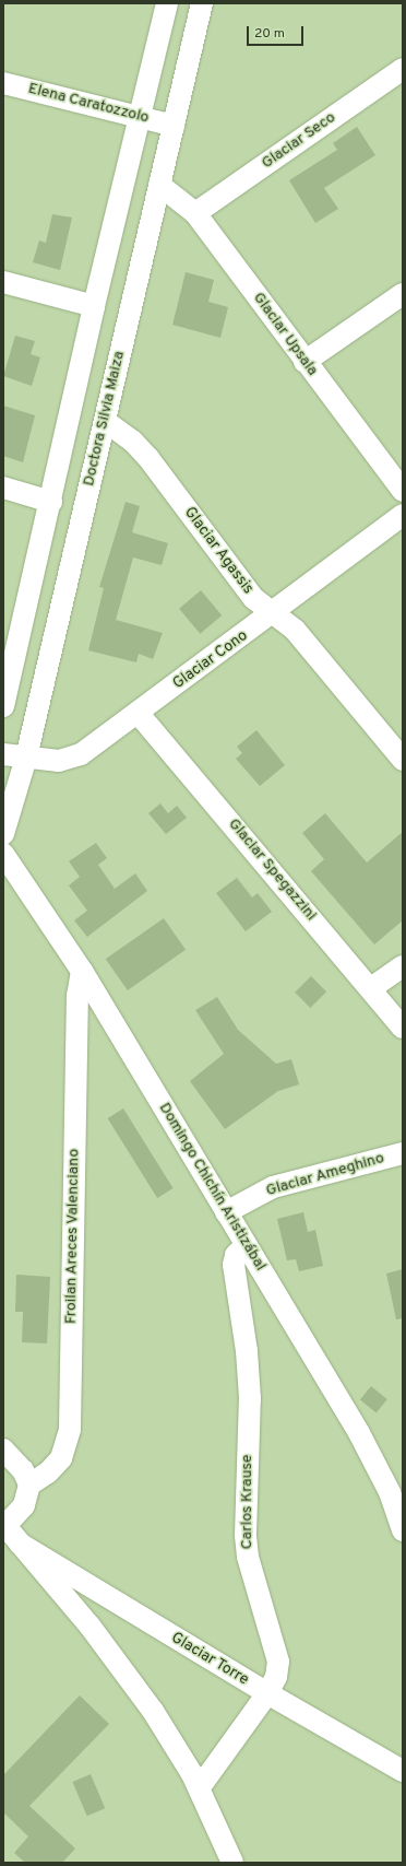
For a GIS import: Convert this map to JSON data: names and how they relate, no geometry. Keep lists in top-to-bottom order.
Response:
{
  "streets": {
    "street": [
      "Elena Caratozzolo",
      "Glaciar Seco",
      "Glaciar Upsala",
      "Doctora Silvia Maiza",
      "Glaciar Agassis",
      "Glaciar Cono",
      "Glaciar Spegazzini",
      "Glaciar Ameghino",
      "Domingo Chichín Aristizábal",
      "Froilan Areces Valenciano",
      "Carlos Krause",
      "Glaciar Torre"
    ]
  },
  "crossings": [
    ["Elena Caratozzolo", "Doctora Silvia Maiza"],
    ["Glaciar Seco", "Glaciar Upsala"],
    ["Glaciar Upsala", "Doctora Silvia Maiza"],
    ["Doctora Silvia Maiza", "Glaciar Agassis"],
    ["Doctora Silvia Maiza", "Glaciar Cono"],
    ["Glaciar Agassis", "Glaciar Cono"],
    ["Glaciar Cono", "Glaciar Spegazzini"],
    ["Glaciar Ameghino", "Domingo Chichín Aristizábal"],
    ["Domingo Chichín Aristizábal", "Froilan Areces Valenciano"],
    ["Domingo Chichín Aristizábal", "Carlos Krause"],
    ["Carlos Krause", "Glaciar Torre"]
  ],
  "scale_bar": "20 m"
}
